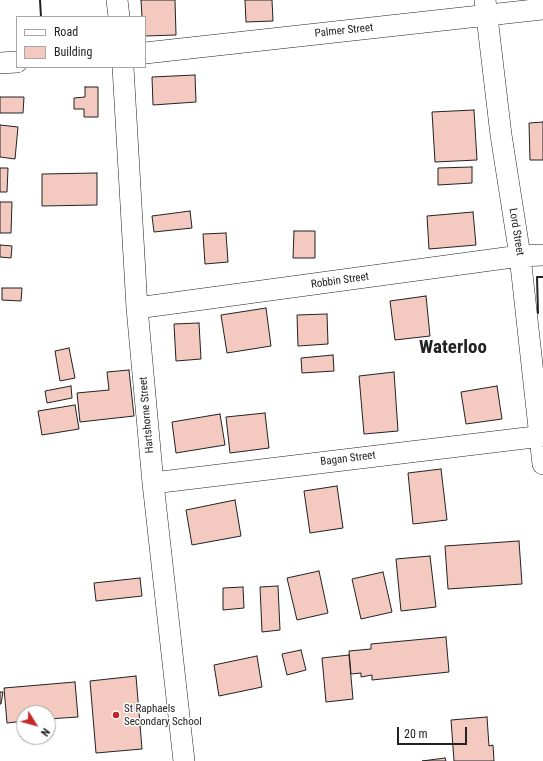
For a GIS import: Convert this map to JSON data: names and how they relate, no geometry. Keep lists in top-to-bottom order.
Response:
{
  "streets": {
    "street": [
      "Palmer Street",
      "Lord Street",
      "Robbin Street",
      "Hartshorne Street",
      "Bagan Street"
    ]
  },
  "crossings": [
    ["Palmer Street", "Lord Street"],
    ["Lord Street", "Robbin Street"],
    ["Lord Street", "Bagan Street"],
    ["Robbin Street", "Hartshorne Street"],
    ["Hartshorne Street", "Bagan Street"]
  ],
  "districts": ["Waterloo"],
  "places": ["St Raphaels Secondary School"],
  "legend": ["Road", "Building"],
  "scale_bar": "20 m",
  "north": "bottom right"
}
